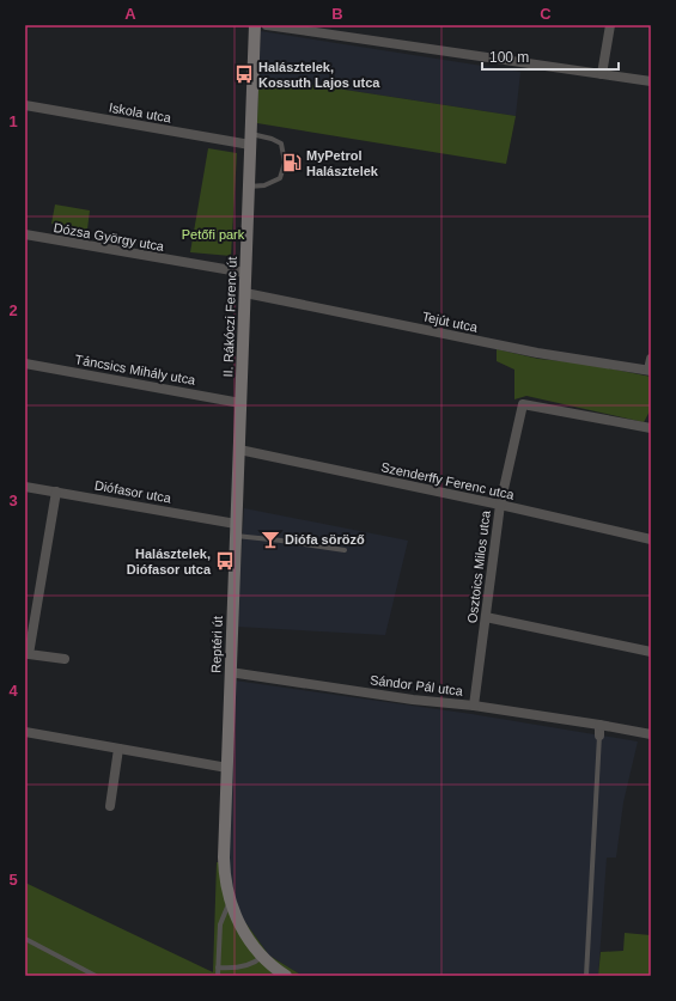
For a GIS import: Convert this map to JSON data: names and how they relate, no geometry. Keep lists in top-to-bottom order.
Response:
{
  "streets": {
    "main road": ["II. Rákóczi Ferenc út", "Reptéri út"],
    "street": [
      "Iskola utca",
      "Dózsa György utca",
      "Tejút utca",
      "Táncsics Mihály utca",
      "Szenderffy Ferenc utca",
      "Diófasor utca",
      "Osztoics Milos utca",
      "Sándor Pál utca"
    ]
  },
  "crossings": [
    ["Iskola utca", "II. Rákóczi Ferenc út"],
    ["Dózsa György utca", "II. Rákóczi Ferenc út"],
    ["II. Rákóczi Ferenc út", "Tejút utca"],
    ["II. Rákóczi Ferenc út", "Táncsics Mihály utca"],
    ["II. Rákóczi Ferenc út", "Szenderffy Ferenc utca"],
    ["II. Rákóczi Ferenc út", "Diófasor utca"],
    ["II. Rákóczi Ferenc út", "Reptéri út"],
    ["Szenderffy Ferenc utca", "Osztoics Milos utca"],
    ["Diófasor utca", "Reptéri út"],
    ["Osztoics Milos utca", "Sándor Pál utca"],
    ["Reptéri út", "Sándor Pál utca"]
  ],
  "parks": ["Petőfi park"],
  "places": {
    "bus stop": ["Halásztelek, Kossuth Lajos utca", "Halásztelek, Diófasor utca"],
    "fuel station": ["MyPetrol Halásztelek"],
    "bar": ["Diófa söröző"]
  },
  "scale_bar": "100 m",
  "grid": {
    "columns": ["A", "B", "C"],
    "rows": [
      "1",
      "2",
      "3",
      "4",
      "5"
    ]
  }
}
